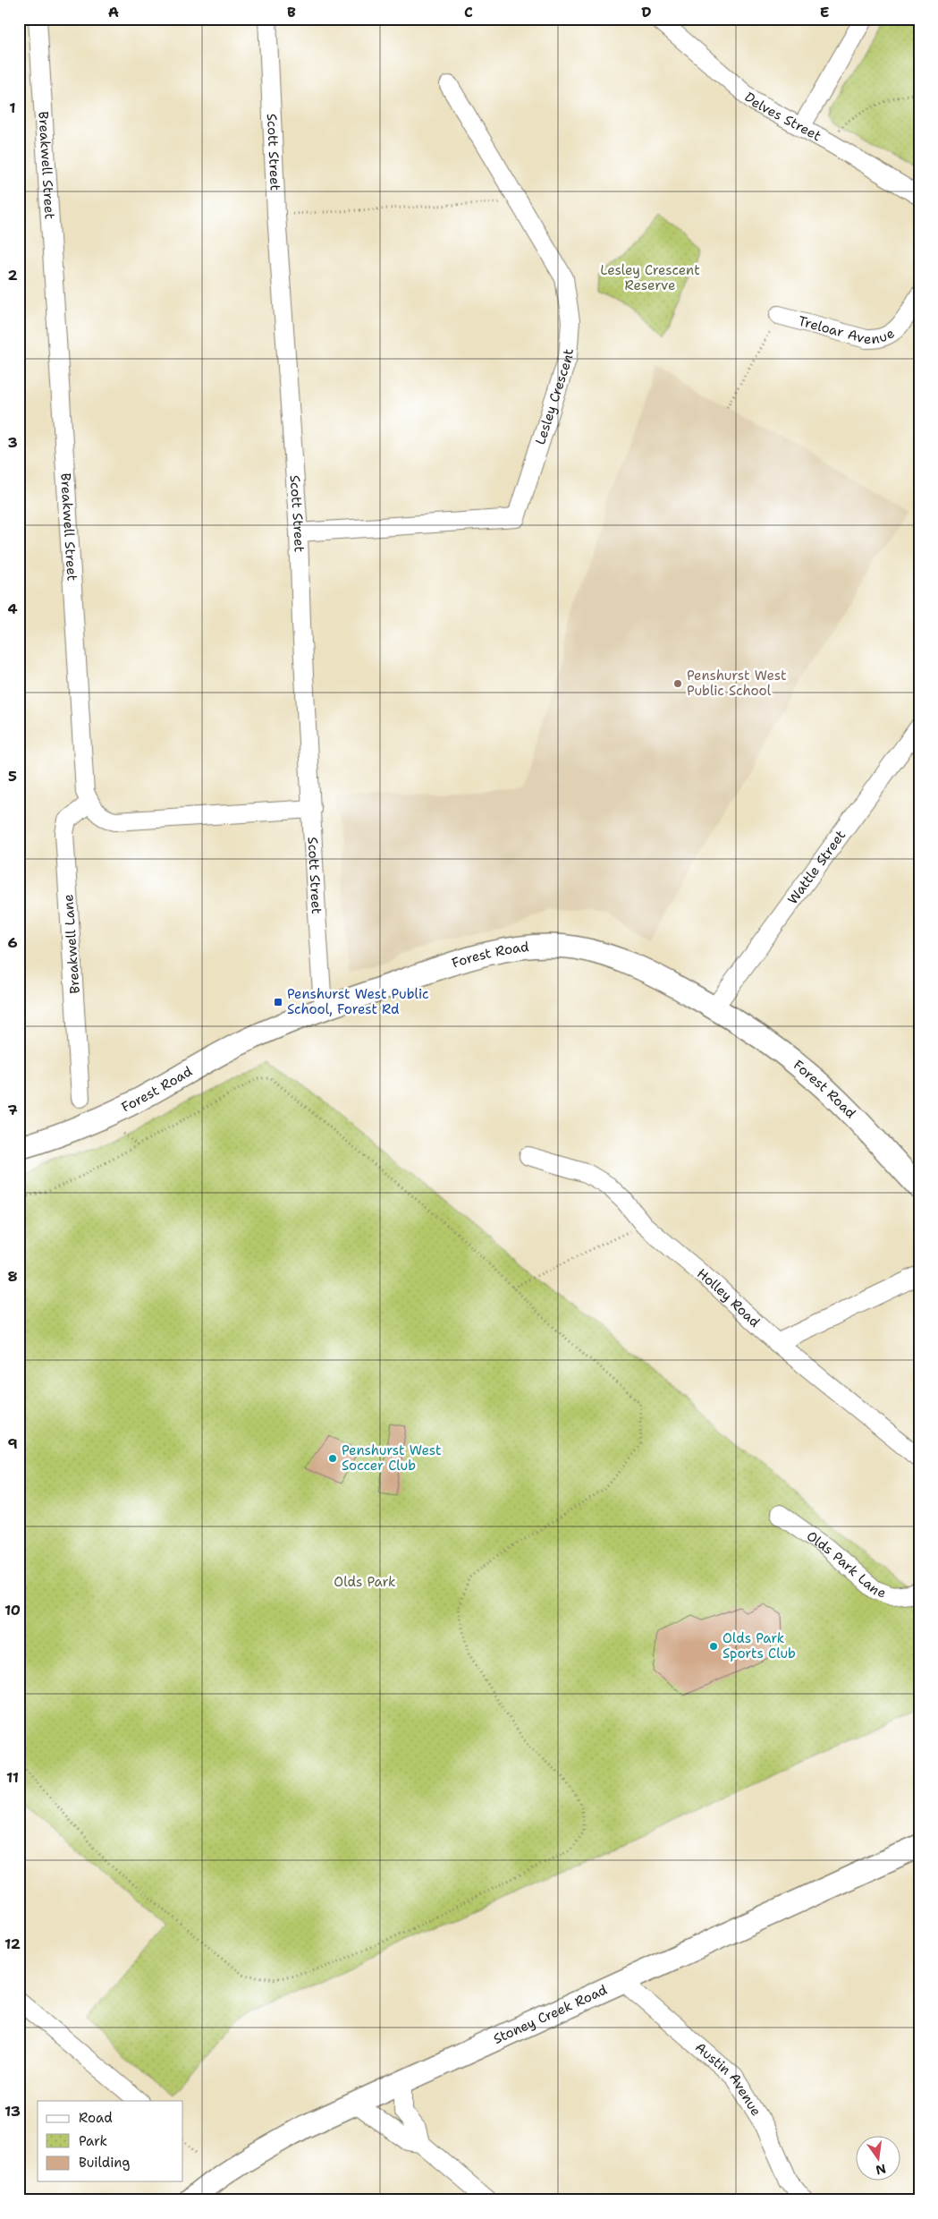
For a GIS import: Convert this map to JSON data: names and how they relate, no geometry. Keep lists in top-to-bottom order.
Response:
{
  "streets": {
    "main road": ["Forest Road", "Stoney Creek Road"],
    "street": [
      "Delves Street",
      "Scott Street",
      "Breakwell Street",
      "Treloar Avenue",
      "Lesley Crescent",
      "Wattle Street",
      "Breakwell Lane",
      "Holley Road",
      "Olds Park Lane",
      "Austin Avenue"
    ]
  },
  "crossings": [
    ["Scott Street", "Lesley Crescent"],
    ["Scott Street", "Forest Road"],
    ["Breakwell Street", "Breakwell Lane"],
    ["Wattle Street", "Forest Road"],
    ["Stoney Creek Road", "Austin Avenue"]
  ],
  "parks": ["Lesley Crescent Reserve", "Olds Park"],
  "places": {
    "other": ["Penshurst West Public School", "Penshurst West Soccer Club", "Olds Park Sports Club"],
    "transit": ["Penshurst West Public School, Forest Rd"]
  },
  "legend": ["Road", "Park", "Building"],
  "north": "bottom",
  "grid": {
    "columns": [
      "A",
      "B",
      "C",
      "D",
      "E"
    ],
    "rows": [
      "1",
      "2",
      "3",
      "4",
      "5",
      "6",
      "7",
      "8",
      "9",
      "10",
      "11",
      "12",
      "13"
    ]
  }
}
